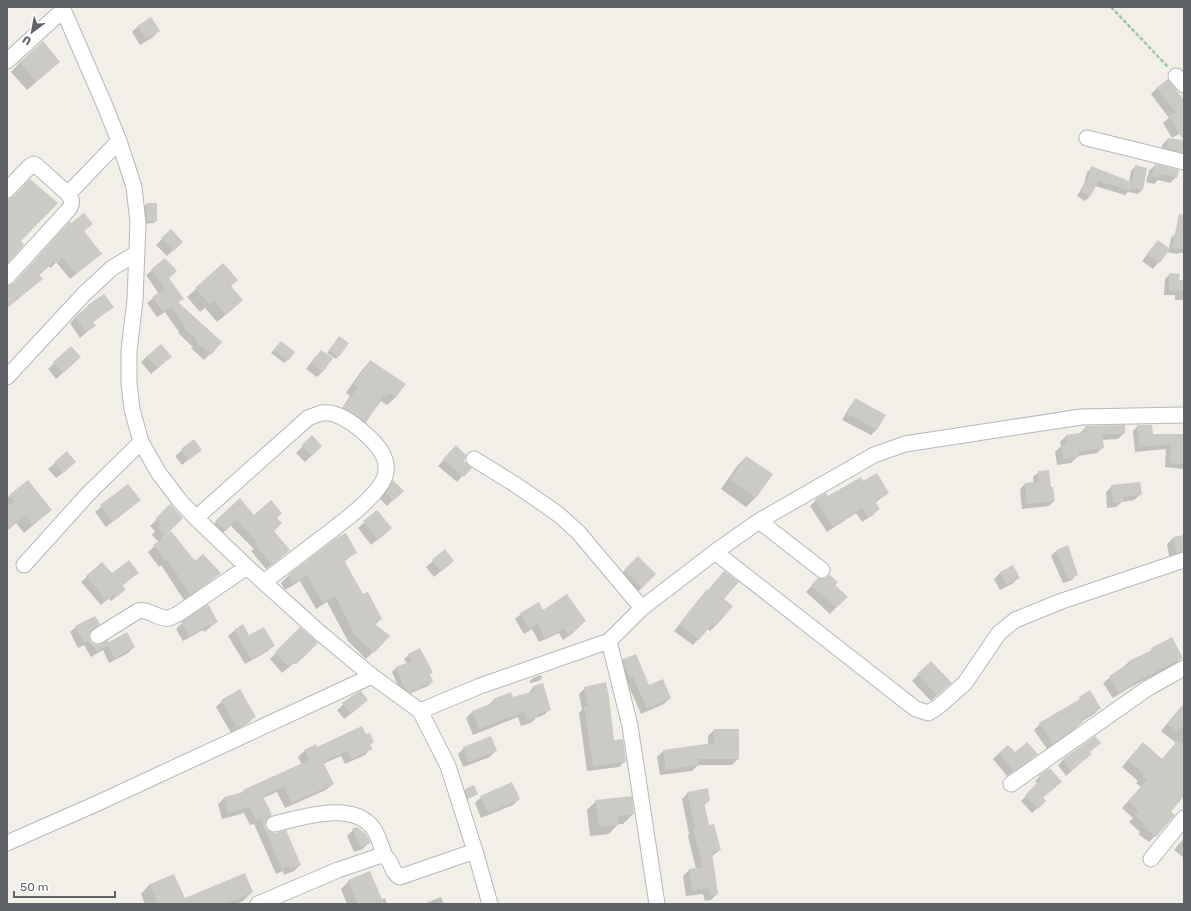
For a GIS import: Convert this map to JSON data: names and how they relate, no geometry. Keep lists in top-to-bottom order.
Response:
{
  "scale_bar": "50 m",
  "north": "bottom left"
}
